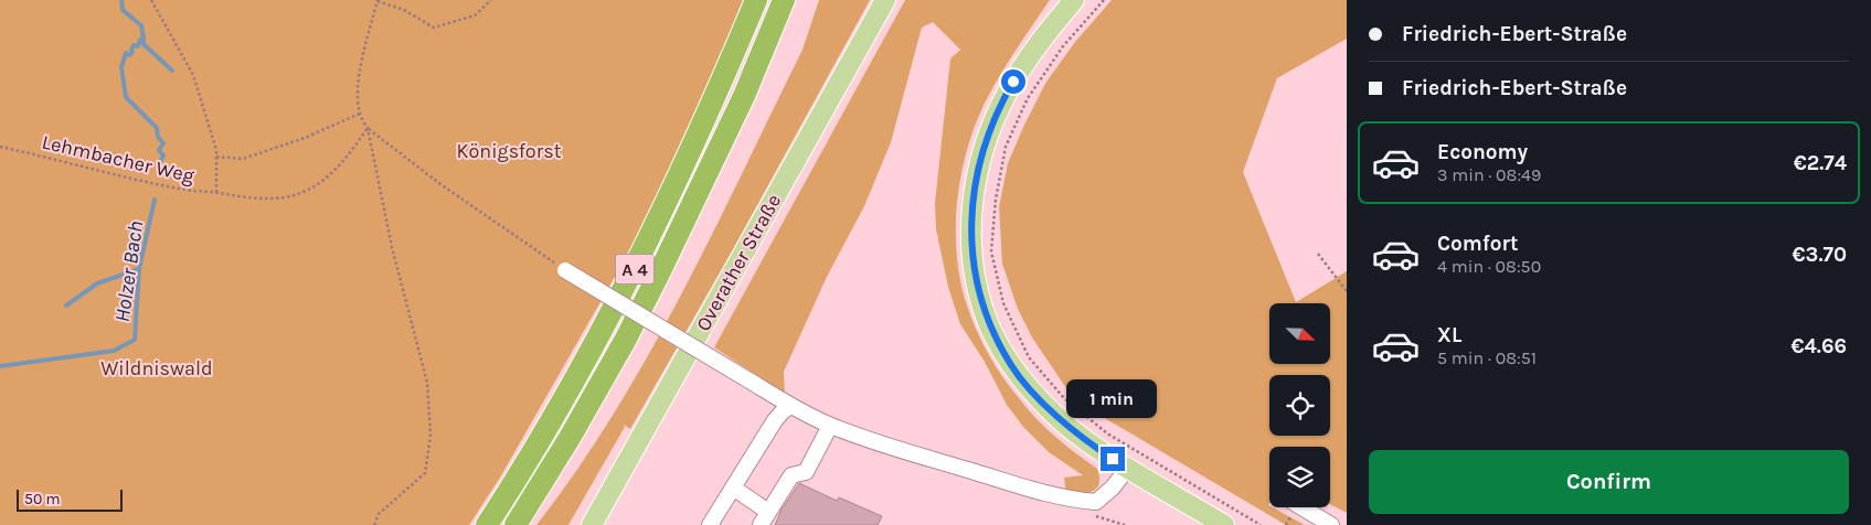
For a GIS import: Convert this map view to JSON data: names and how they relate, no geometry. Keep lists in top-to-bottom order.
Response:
{
  "streets": {
    "highway": ["A 4"],
    "main road": ["Overather Straße"],
    "path": ["Lehmbacher Weg"]
  },
  "water": ["Holzer Bach"],
  "parks": ["Königsforst", "Wildniswald"],
  "scale_bar": "50 m",
  "north": "bottom right",
  "page": {
    "banner": ["Friedrich-Ebert-Straße", "Friedrich-Ebert-Straße"],
    "list": [
      {
        "name": "Economy",
        "note": "3 min · 08:49",
        "value": "€2.74"
      },
      {
        "name": "Comfort",
        "note": "4 min · 08:50",
        "value": "€3.70"
      },
      {
        "name": "XL",
        "note": "5 min · 08:51",
        "value": "€4.66"
      }
    ],
    "bubble": "1 min",
    "buttons": "Confirm",
    "scale": "50 m"
  }
}
